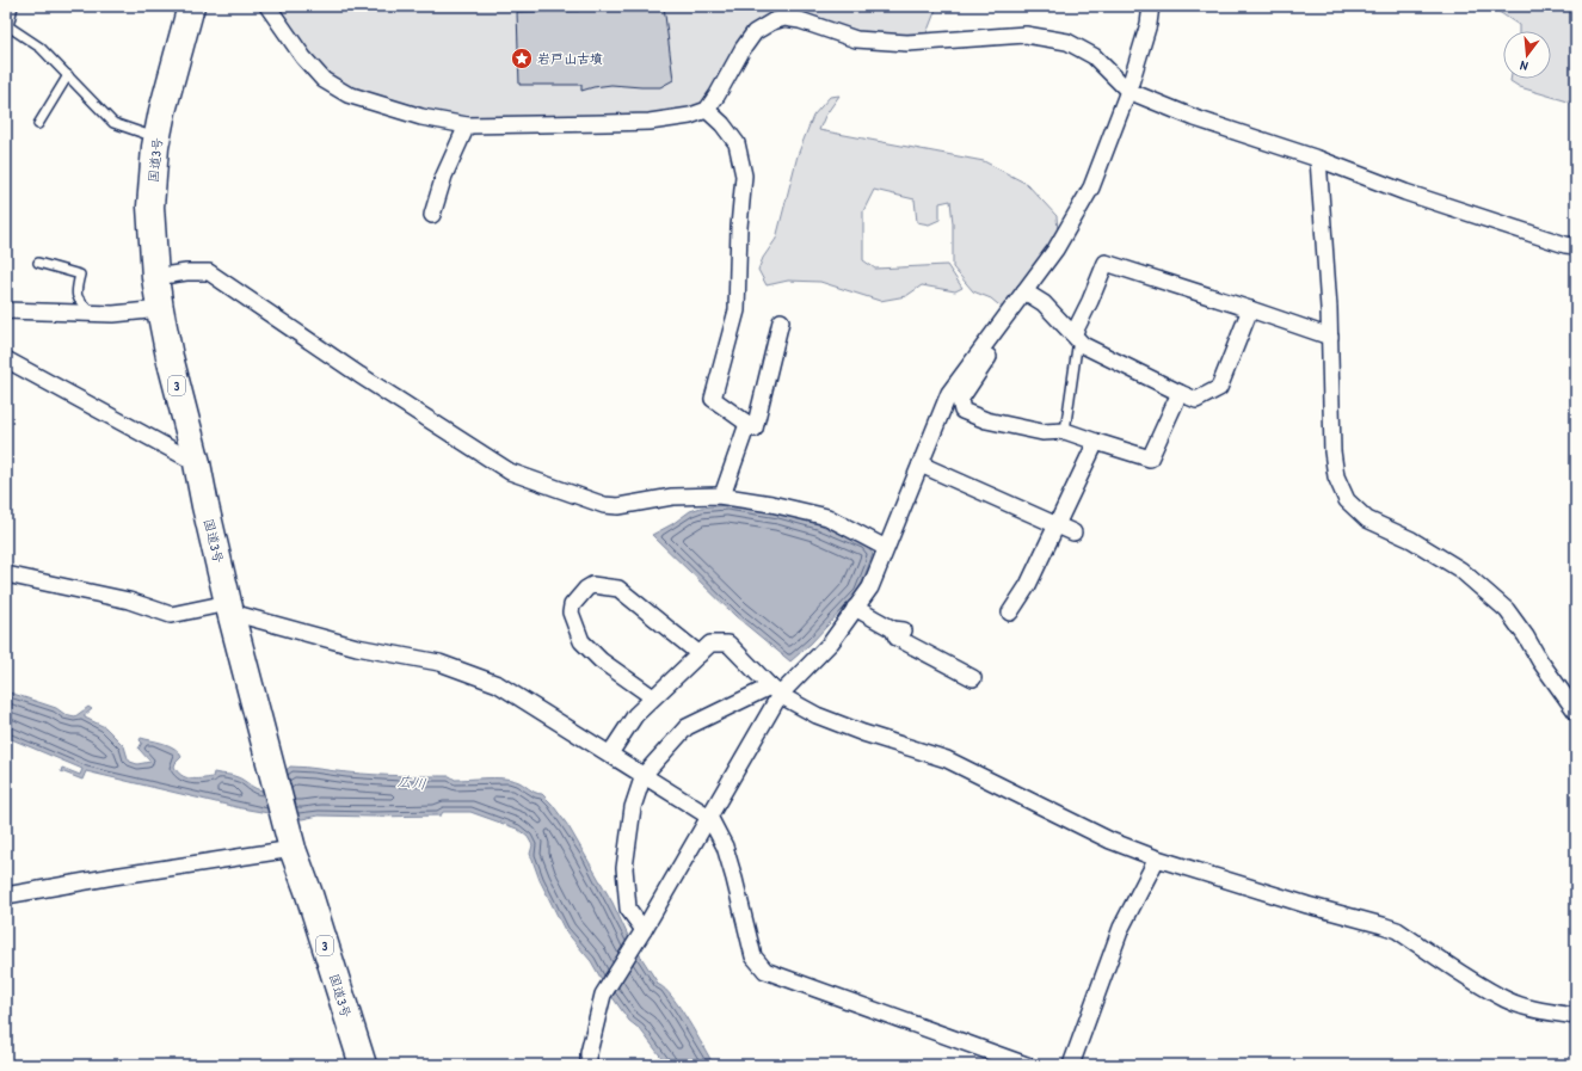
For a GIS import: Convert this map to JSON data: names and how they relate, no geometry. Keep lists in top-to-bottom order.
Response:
{
  "streets": {
    "highway": ["国道3号", "3"]
  },
  "water": ["広川"],
  "places": {
    "place": ["岩戸山古墳"]
  },
  "north": "bottom"
}
